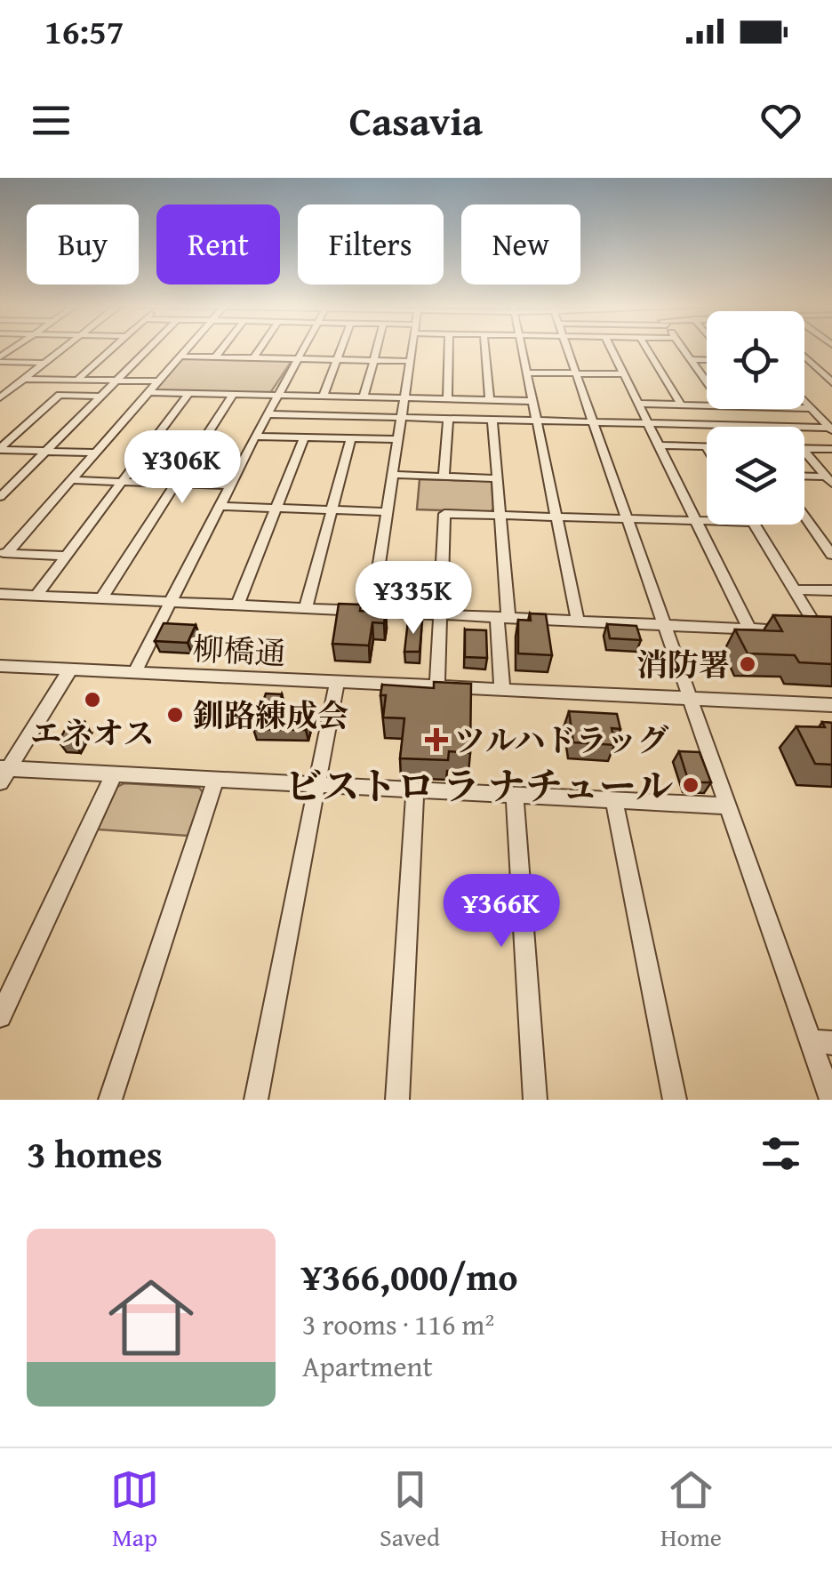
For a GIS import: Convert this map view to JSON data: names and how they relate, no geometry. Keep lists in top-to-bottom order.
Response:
{
  "streets": {
    "street": ["柳橋通"]
  },
  "places": {
    "other": [
      "消防署",
      "エネオス",
      "釧路練成会",
      "ビストロ ラ ナチュール"
    ],
    "health": ["ツルハドラッグ"]
  },
  "page": {
    "status": "16:57",
    "header": "Casavia",
    "chip": [
      "Buy",
      "Rent",
      "Filters",
      "New"
    ],
    "price": ["¥306K", "¥335K", "¥366K"],
    "heading": "3 homes",
    "list": [
      {
        "name": "¥366,000/mo",
        "note": "3 rooms · 116 m² · Apartment"
      }
    ],
    "tabs": ["Map", "Saved", "Home"]
  }
}
